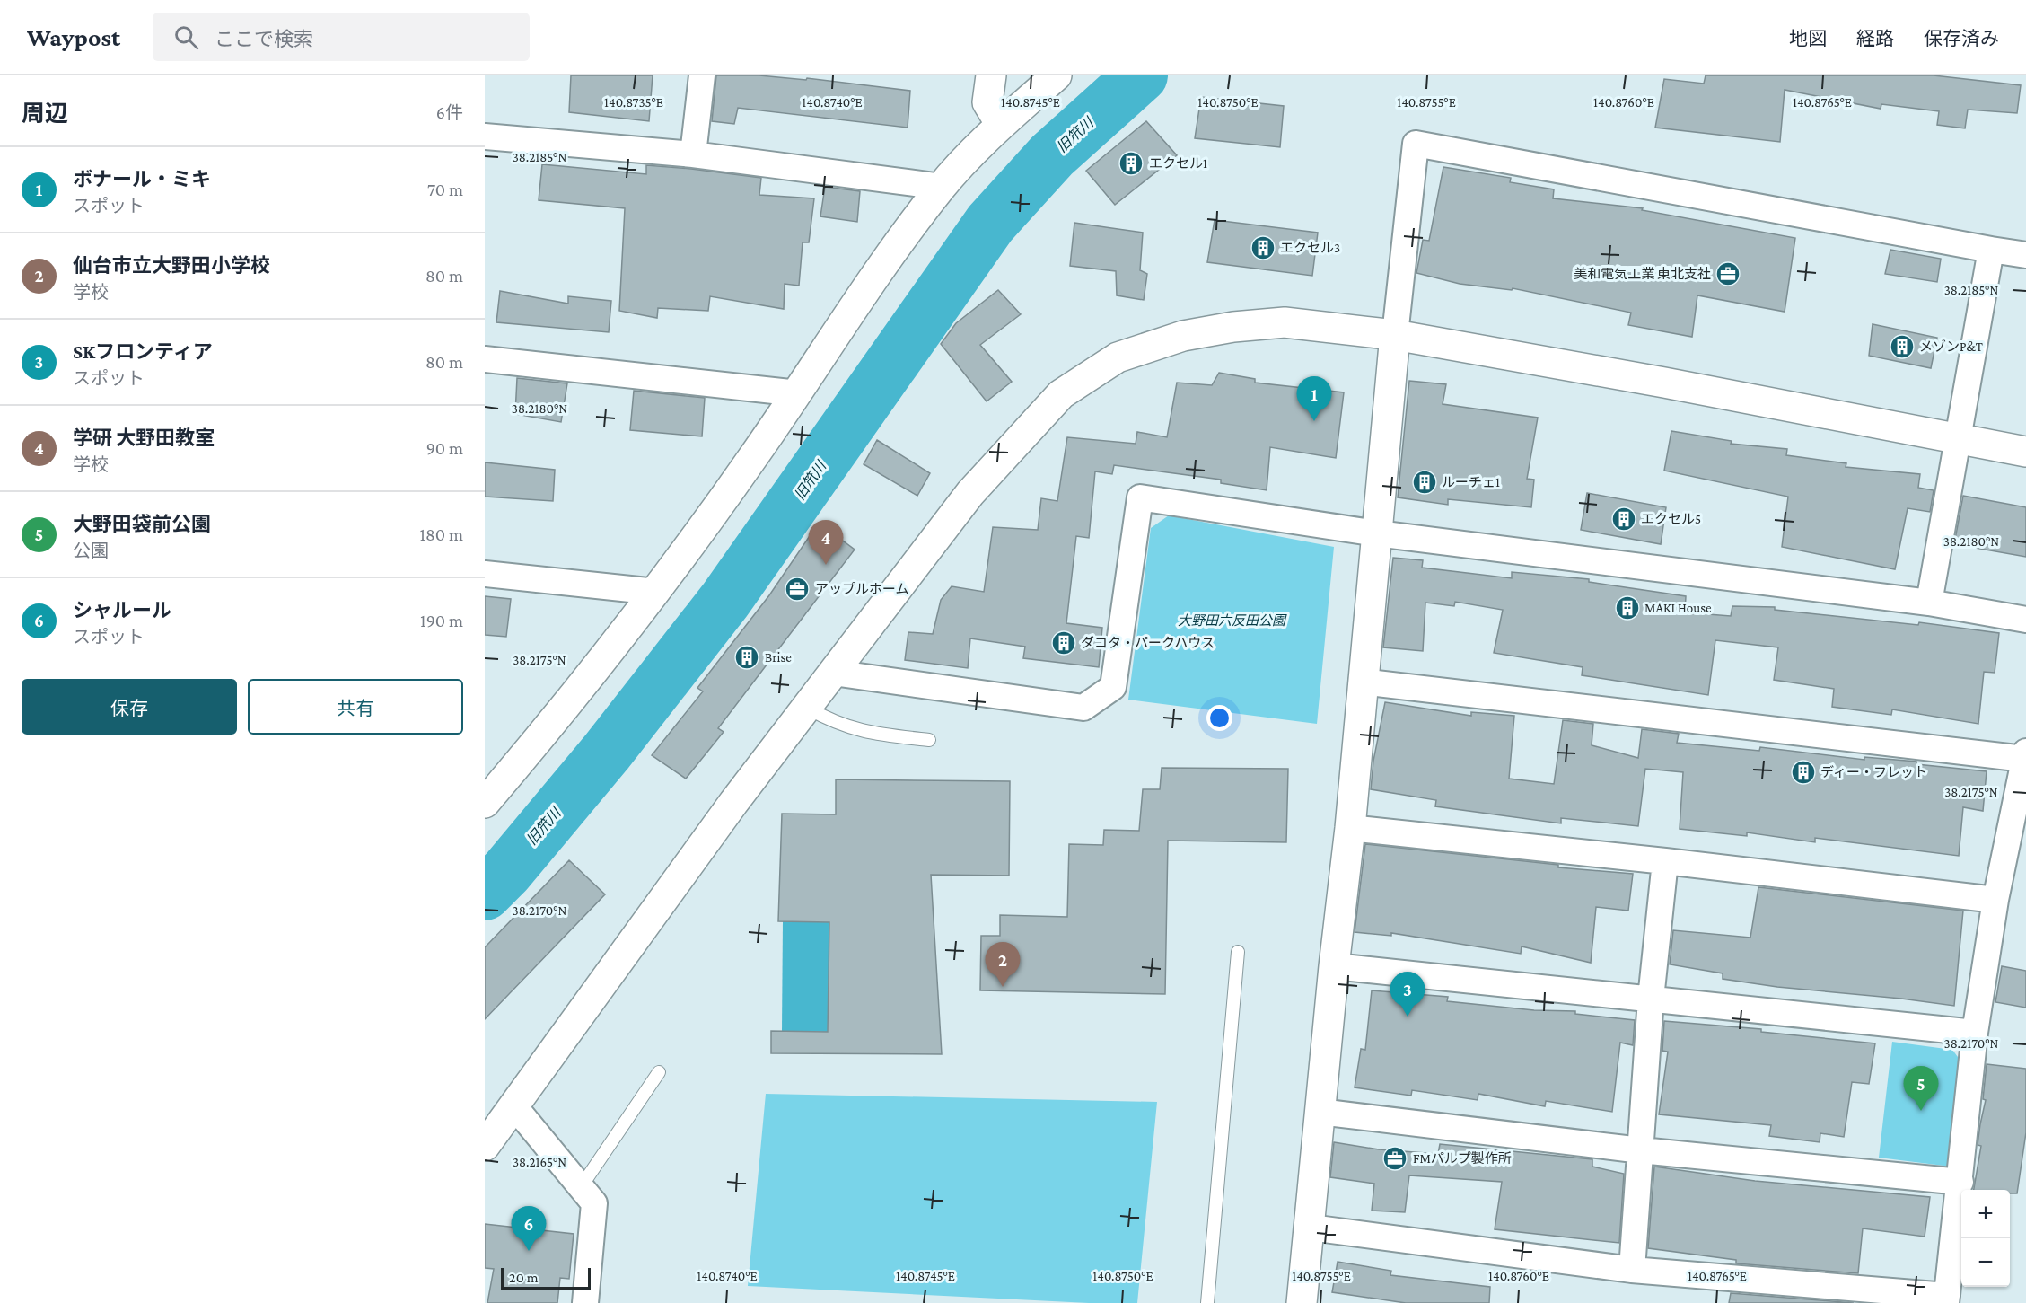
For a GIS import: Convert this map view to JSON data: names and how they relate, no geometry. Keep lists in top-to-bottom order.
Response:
{
  "water": ["旧笊川"],
  "parks": ["大野田六反田公園"],
  "places": {
    "building": [
      "エクセル1",
      "エクセル3",
      "メゾンP&T",
      "ルーチェ1",
      "エクセル5",
      "MAKI House",
      "ダコタ・パークハウス",
      "Brise",
      "ディー・フレット"
    ],
    "office": ["美和電気工業 東北支社", "アップルホーム", "FMパルプ製作所"]
  },
  "scale_bar": "20 m",
  "page": {
    "header": "Waypost",
    "search": "ここで検索",
    "nav": ["地図", "経路", "保存済み"],
    "heading": ["周辺", "6件"],
    "list": [
      {
        "mark": "1",
        "name": "ボナール・ミキ",
        "note": "スポット",
        "value": "70 m"
      },
      {
        "mark": "2",
        "name": "仙台市立大野田小学校",
        "note": "学校",
        "value": "80 m"
      },
      {
        "mark": "3",
        "name": "SKフロンティア",
        "note": "スポット",
        "value": "80 m"
      },
      {
        "mark": "4",
        "name": "学研 大野田教室",
        "note": "学校",
        "value": "90 m"
      },
      {
        "mark": "5",
        "name": "大野田袋前公園",
        "note": "公園",
        "value": "180 m"
      },
      {
        "mark": "6",
        "name": "シャルール",
        "note": "スポット",
        "value": "190 m"
      }
    ],
    "pins": [
      "1",
      "4",
      "2",
      "3",
      "5",
      "6"
    ],
    "buttons": ["保存", "共有"],
    "map_buttons": ["+", "−"],
    "scale": "20 m"
  },
  "coordinates": [
    "140.8735°E",
    "140.8740°E",
    "140.8745°E",
    "140.8750°E",
    "140.8755°E",
    "140.8760°E",
    "140.8765°E",
    "38.2185°N",
    "38.2180°N",
    "38.2175°N",
    "38.2170°N",
    "38.2165°N"
  ]
}
